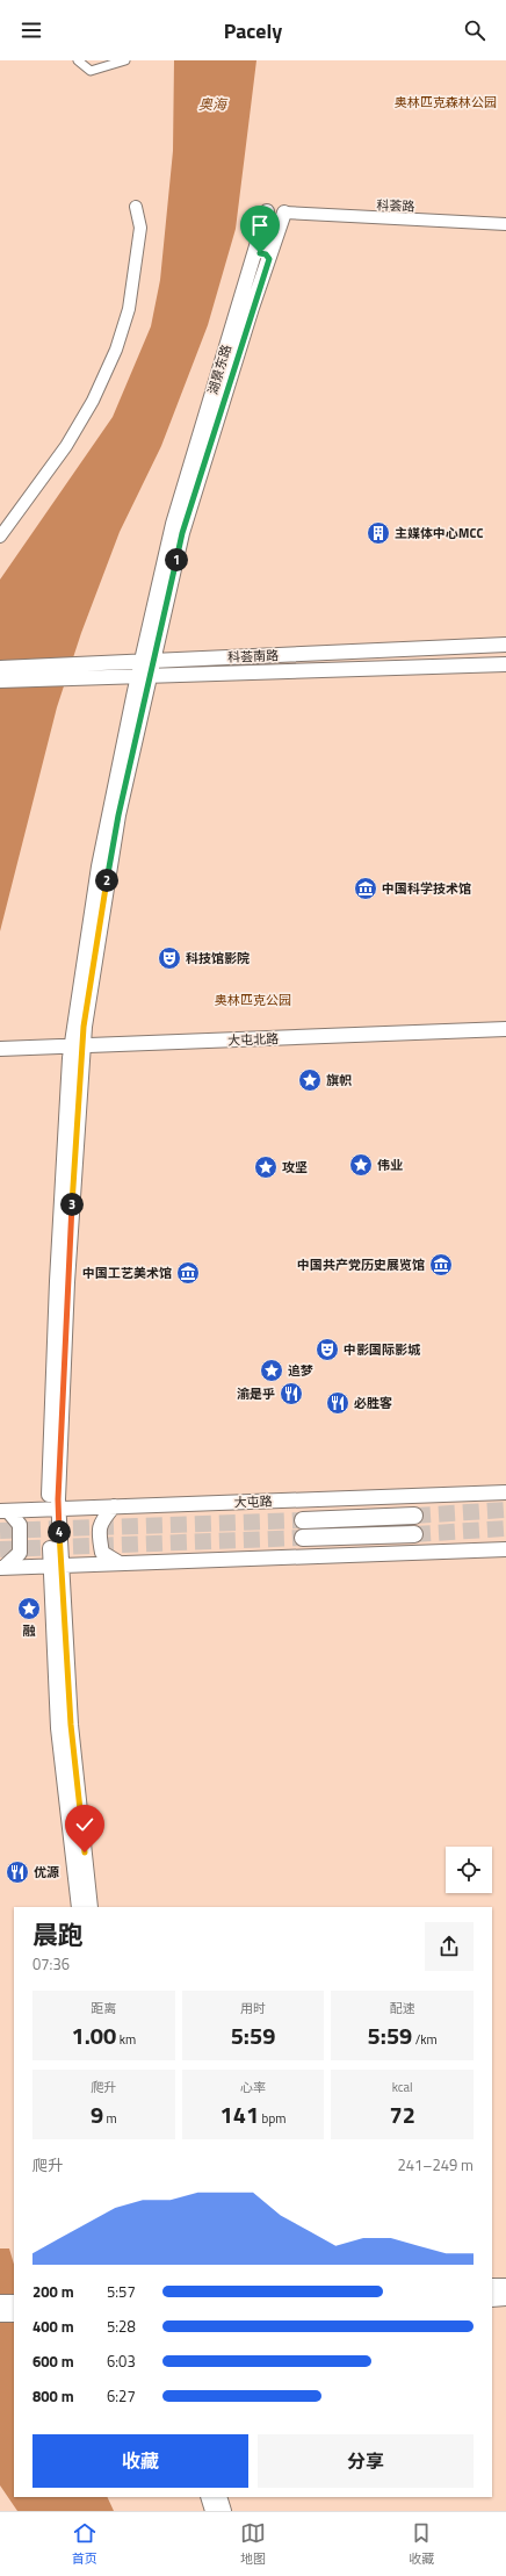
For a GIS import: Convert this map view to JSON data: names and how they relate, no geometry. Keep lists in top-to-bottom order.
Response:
{
  "streets": {
    "street": [
      "科荟路",
      "湖景东路",
      "科荟南路",
      "大屯北路",
      "大屯路"
    ]
  },
  "crossings": [
    ["科荟路", "湖景东路"],
    ["湖景东路", "科荟南路"],
    ["湖景东路", "大屯北路"],
    ["湖景东路", "大屯路"]
  ],
  "water": ["奥海"],
  "parks": ["奥林匹克森林公园", "奥林匹克公园"],
  "places": {
    "building": ["主媒体中心MCC"],
    "museum": ["中国科学技术馆", "中国共产党历史展览馆", "中国工艺美术馆"],
    "theatre": ["科技馆影院", "中影国际影城"],
    "place": [
      "旗帜",
      "伟业",
      "攻坚",
      "追梦",
      "融"
    ],
    "restaurant": ["渝是乎", "必胜客", "优源"]
  },
  "page": {
    "header": "Pacely",
    "pins": [
      "1",
      "2",
      "3",
      "4"
    ],
    "heading": ["晨跑", "07:36"],
    "stats": [
      ["距离", "1.00 km"],
      ["用时", "5:59"],
      ["配速", "5:59 /km"],
      ["爬升", "9 m"],
      ["心率", "141 bpm"],
      ["kcal", "72"]
    ],
    "chart": ["爬升", "241–249 m"],
    "list": [
      {
        "name": "200 m",
        "note": "5:57"
      },
      {
        "name": "400 m",
        "note": "5:28"
      },
      {
        "name": "600 m",
        "note": "6:03"
      },
      {
        "name": "800 m",
        "note": "6:27"
      }
    ],
    "buttons": ["收藏", "分享"],
    "tabs": ["首页", "地图", "收藏"]
  }
}
